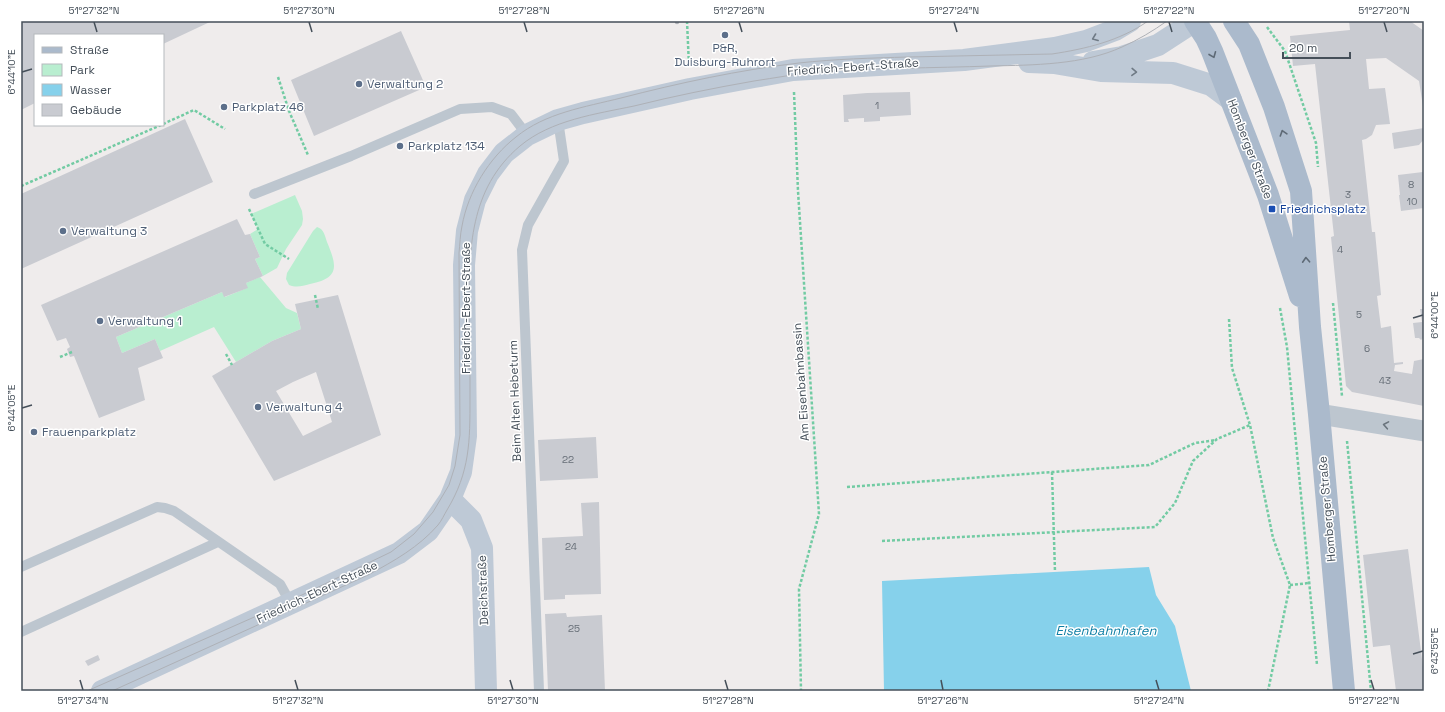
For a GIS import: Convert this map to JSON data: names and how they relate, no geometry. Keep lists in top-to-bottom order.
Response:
{
  "streets": {
    "main road": ["Friedrich-Ebert-Straße", "Homberger Straße", "Deichstraße"],
    "lane": ["Beim Alten Hebeturm"],
    "path": ["Am Eisenbahnbassin"]
  },
  "crossings": [
    ["Friedrich-Ebert-Straße", "Am Eisenbahnbassin"],
    ["Friedrich-Ebert-Straße", "Beim Alten Hebeturm"],
    ["Friedrich-Ebert-Straße", "Deichstraße"]
  ],
  "water": ["Eisenbahnhafen"],
  "places": {
    "other": [
      "P&R, Duisburg-Ruhrort",
      "Verwaltung 2",
      "Parkplatz 46",
      "Parkplatz 134",
      "Verwaltung 3",
      "Verwaltung 1",
      "Verwaltung 4",
      "Frauenparkplatz"
    ],
    "transit": ["Friedrichsplatz"]
  },
  "house_numbers": [
    "1",
    "8",
    "3",
    "10",
    "4",
    "5",
    "6",
    "43",
    "22",
    "24",
    "25"
  ],
  "legend": [
    "Straße",
    "Park",
    "Wasser",
    "Gebäude"
  ],
  "scale_bar": "20 m",
  "coordinates": [
    "51°27'32\"N",
    "51°27'30\"N",
    "51°27'28\"N",
    "51°27'26\"N",
    "51°27'24\"N",
    "51°27'22\"N",
    "51°27'20\"N",
    "6°44'10\"E",
    "6°44'00\"E",
    "6°44'05\"E",
    "6°43'55\"E",
    "51°27'34\"N"
  ]
}
